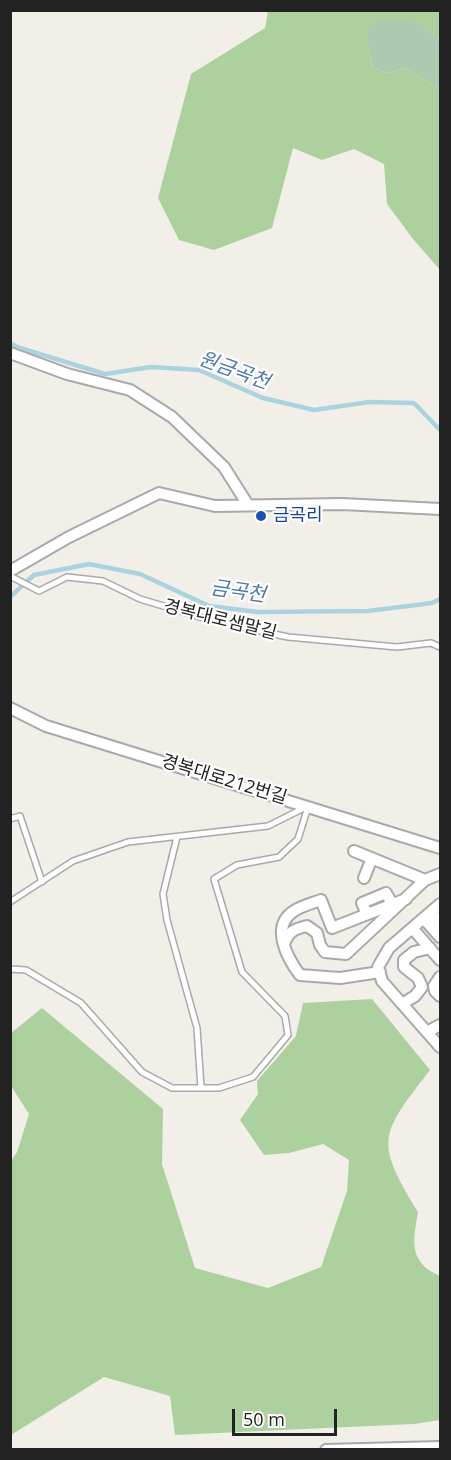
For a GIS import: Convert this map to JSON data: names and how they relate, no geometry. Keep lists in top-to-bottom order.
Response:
{
  "streets": {
    "street": ["경복대로212번길"],
    "lane": ["경복대로샘말길"]
  },
  "water": ["원금곡천", "금곡천"],
  "places": ["금곡리"],
  "scale_bar": "50 m"
}
